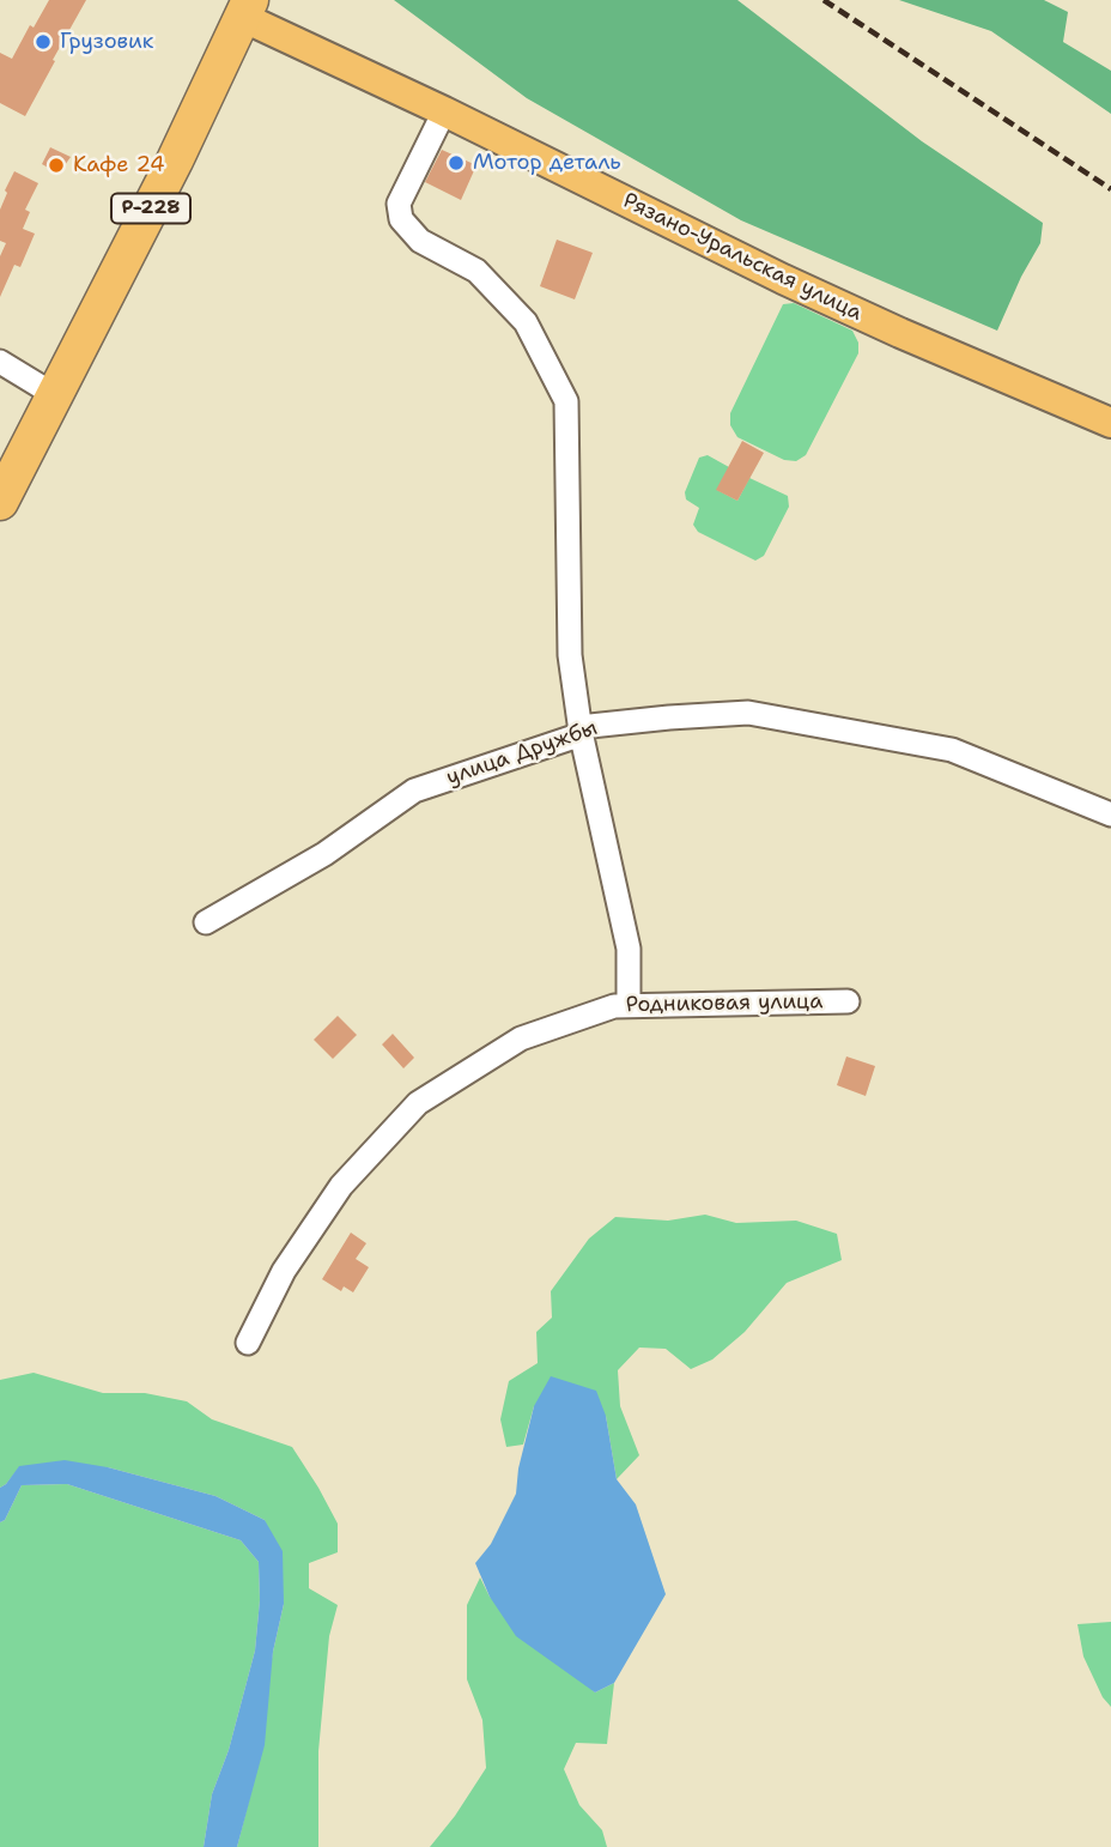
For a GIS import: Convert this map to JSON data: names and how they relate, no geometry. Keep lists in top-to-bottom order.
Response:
{
  "streets": {
    "highway": ["Р-228"],
    "main road": ["Рязано-Уральская улица"],
    "street": ["улица Дружбы", "Родниковая улица"]
  },
  "crossings": [
    ["Р-228", "Рязано-Уральская улица"]
  ],
  "places": ["Грузовик", "Мотор деталь", "Кафе 24"]
}
